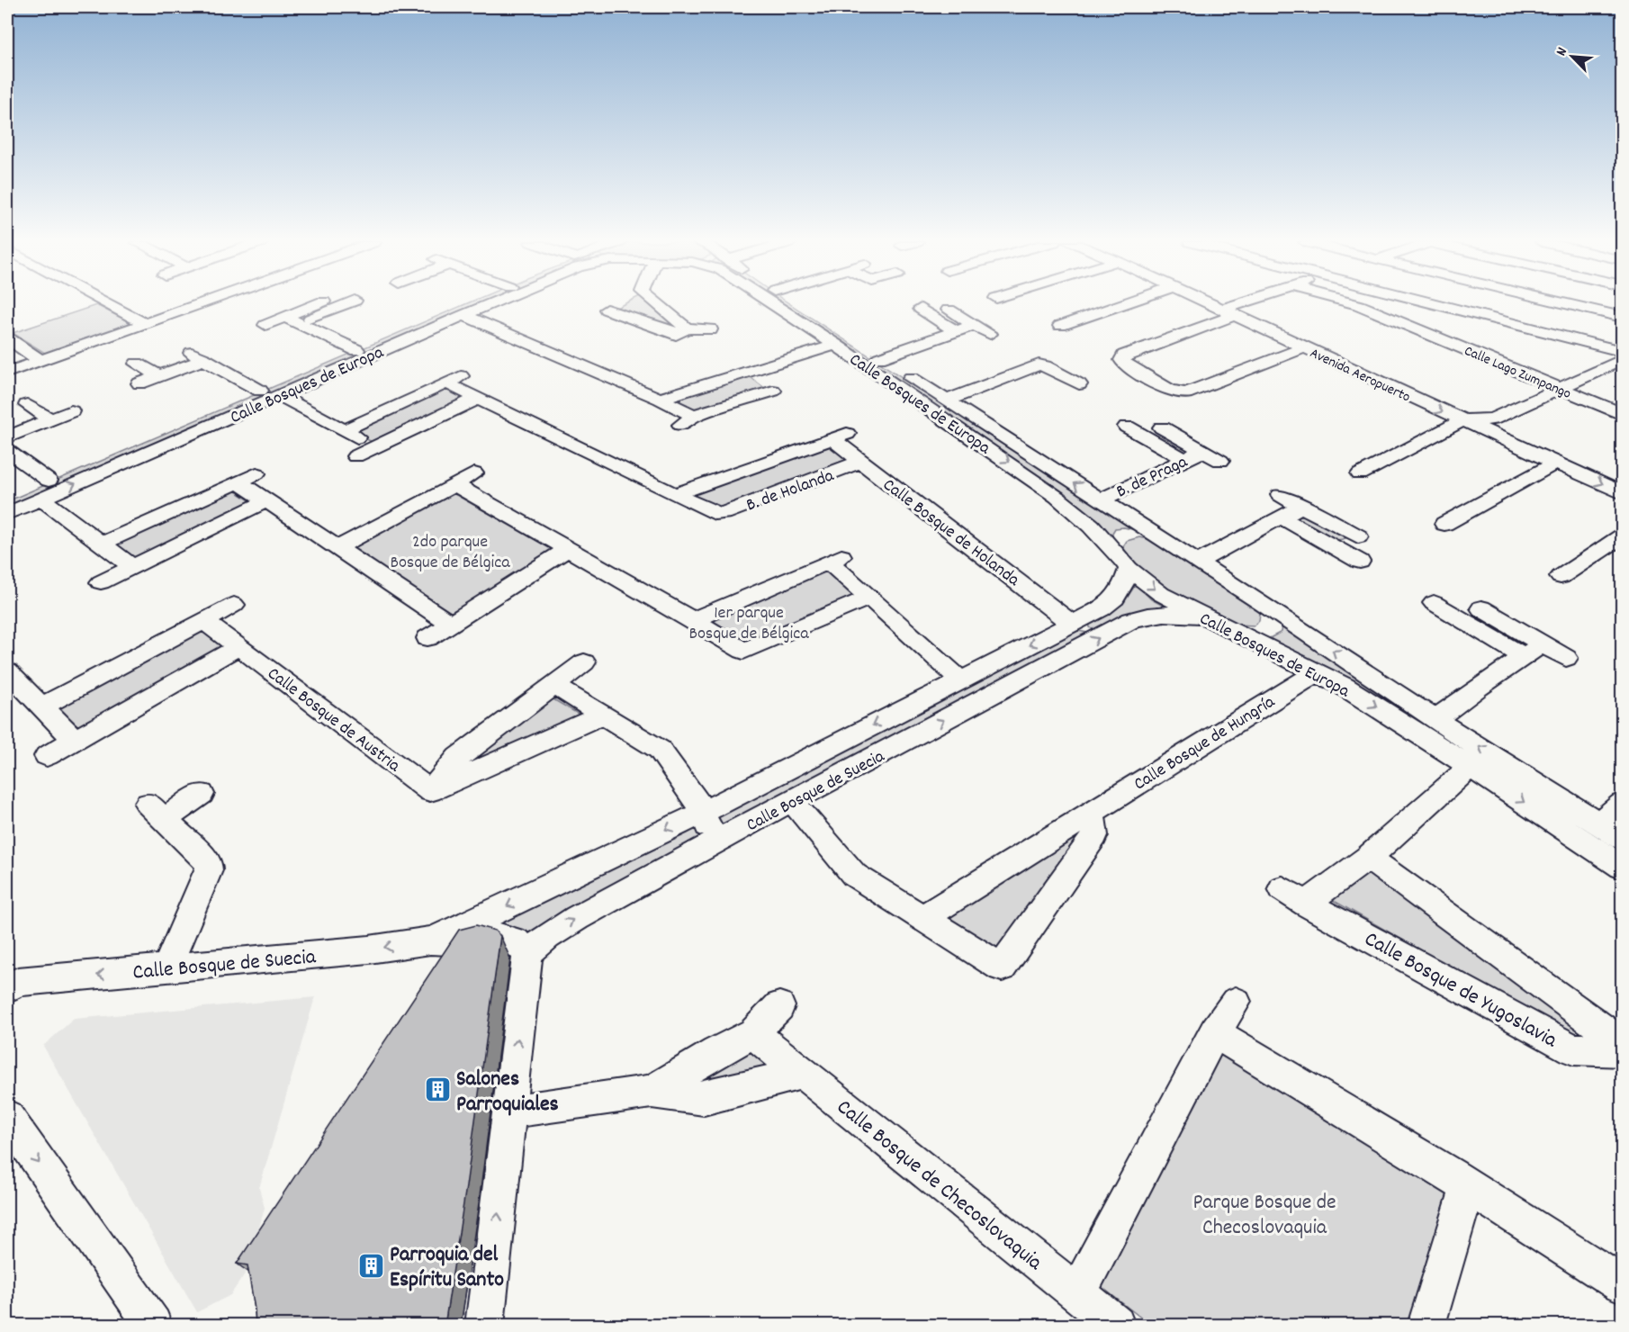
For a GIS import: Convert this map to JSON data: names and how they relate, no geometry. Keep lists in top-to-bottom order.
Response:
{
  "streets": {
    "street": [
      "Calle Lago Zumpango",
      "Avenida Aeropuerto",
      "Calle Bosques de Europa",
      "B. de Praga",
      "B. de Holanda",
      "Calle Bosque de Holanda",
      "Calle Bosque de Austria",
      "Calle Bosque de Hungría",
      "Calle Bosque de Suecia",
      "Calle Bosque de Yugoslavia",
      "Calle Bosque de Checoslovaquia"
    ]
  },
  "crossings": [
    ["Calle Bosques de Europa", "B. de Praga"],
    ["Calle Bosques de Europa", "Calle Bosque de Hungría"],
    ["Calle Bosques de Europa", "Calle Bosque de Suecia"],
    ["Calle Bosques de Europa", "Calle Bosque de Yugoslavia"],
    ["B. de Holanda", "Calle Bosque de Holanda"],
    ["Calle Bosque de Holanda", "Calle Bosque de Suecia"]
  ],
  "parks": ["2do parque Bosque de Bélgica", "1er parque Bosque de Bélgica", "Parque Bosque de Checoslovaquia"],
  "places": {
    "building": ["Salones Parroquiales", "Parroquia del Espíritu Santo"]
  },
  "north": "top left"
}
